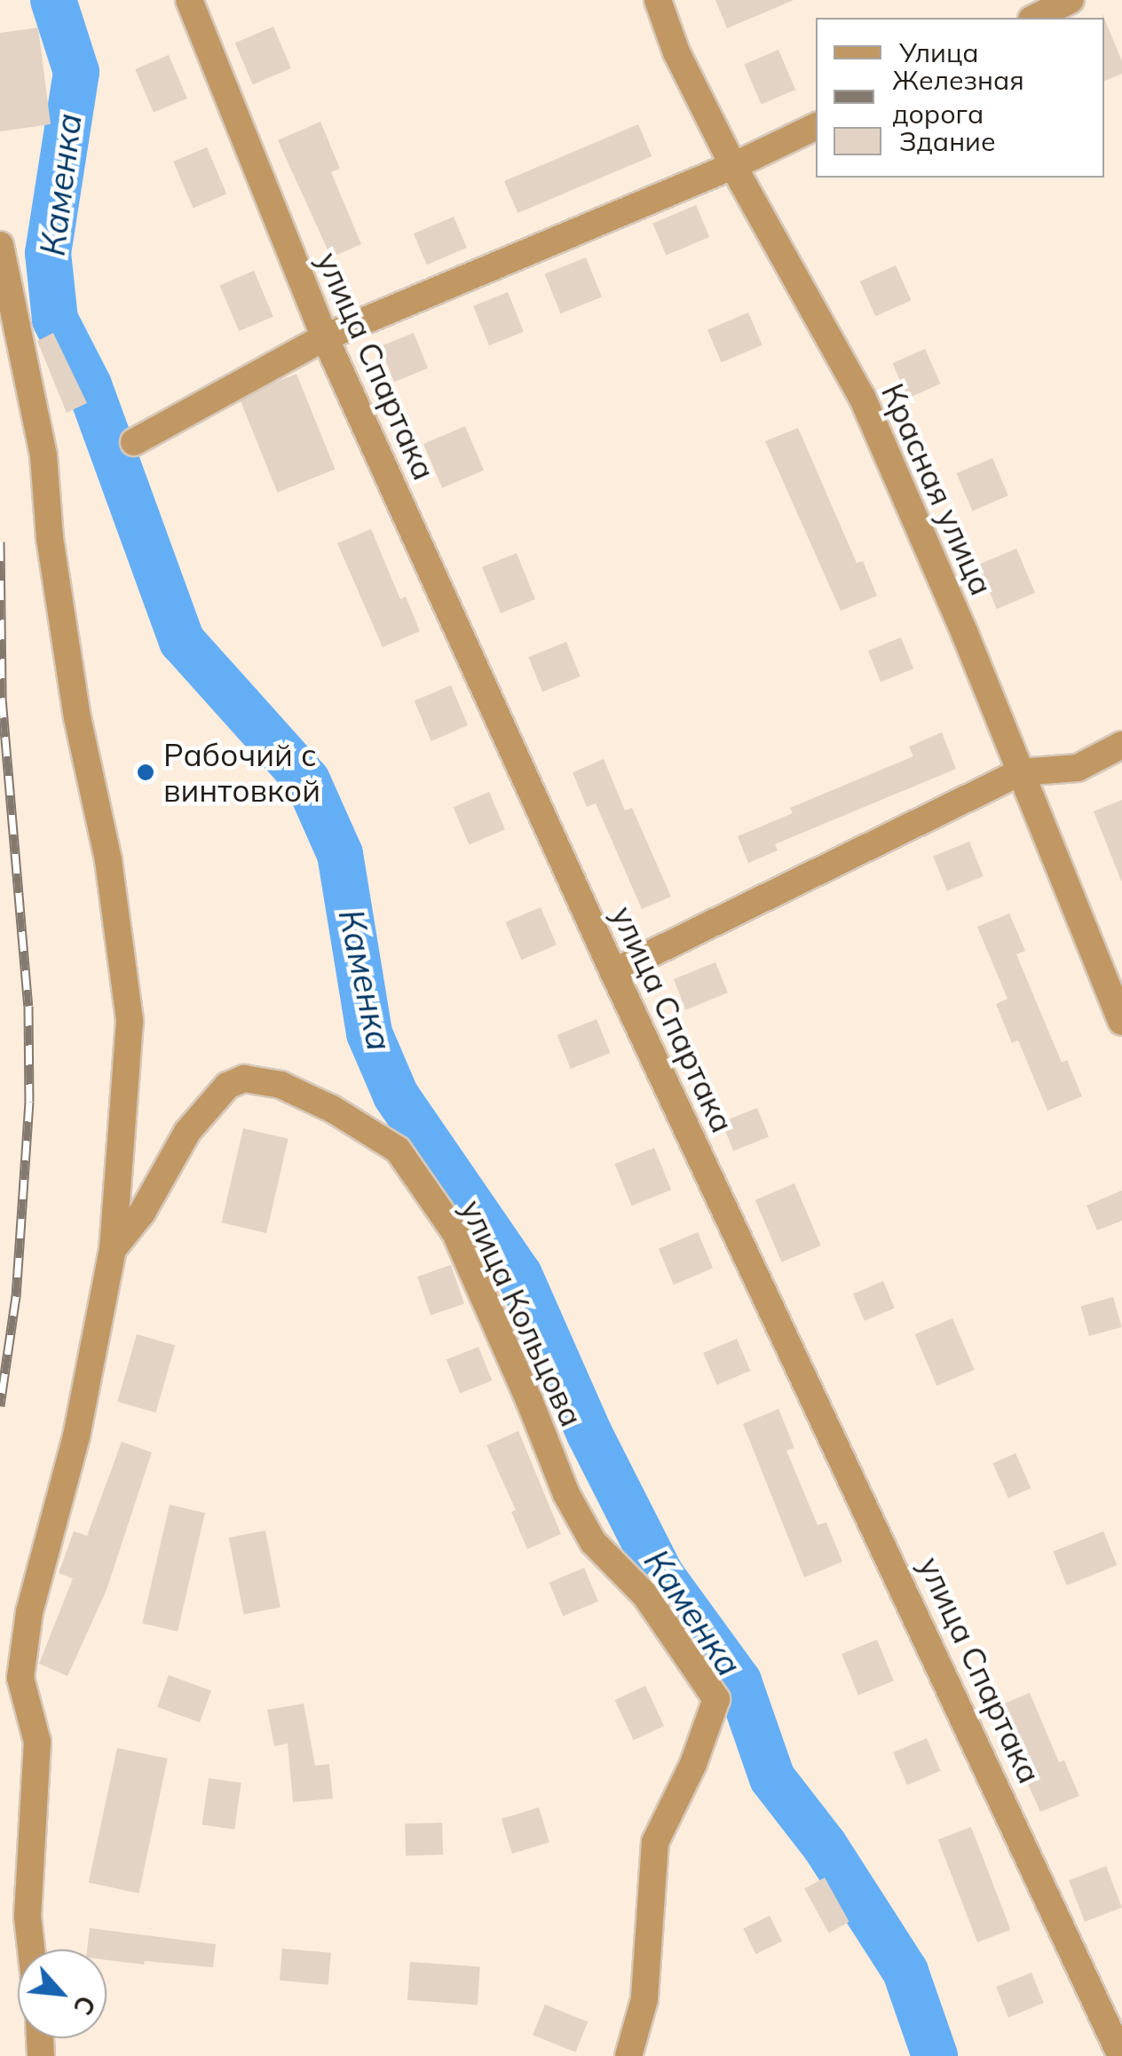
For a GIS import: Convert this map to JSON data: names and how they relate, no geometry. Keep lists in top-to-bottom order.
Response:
{
  "streets": {
    "street": ["улица Спартака", "Красная улица", "улица Кольцова"]
  },
  "water": ["Каменка"],
  "places": ["Рабочий с винтовкой"],
  "legend": ["Улица", "Железная дорога", "Здание"],
  "north": "bottom right"
}
